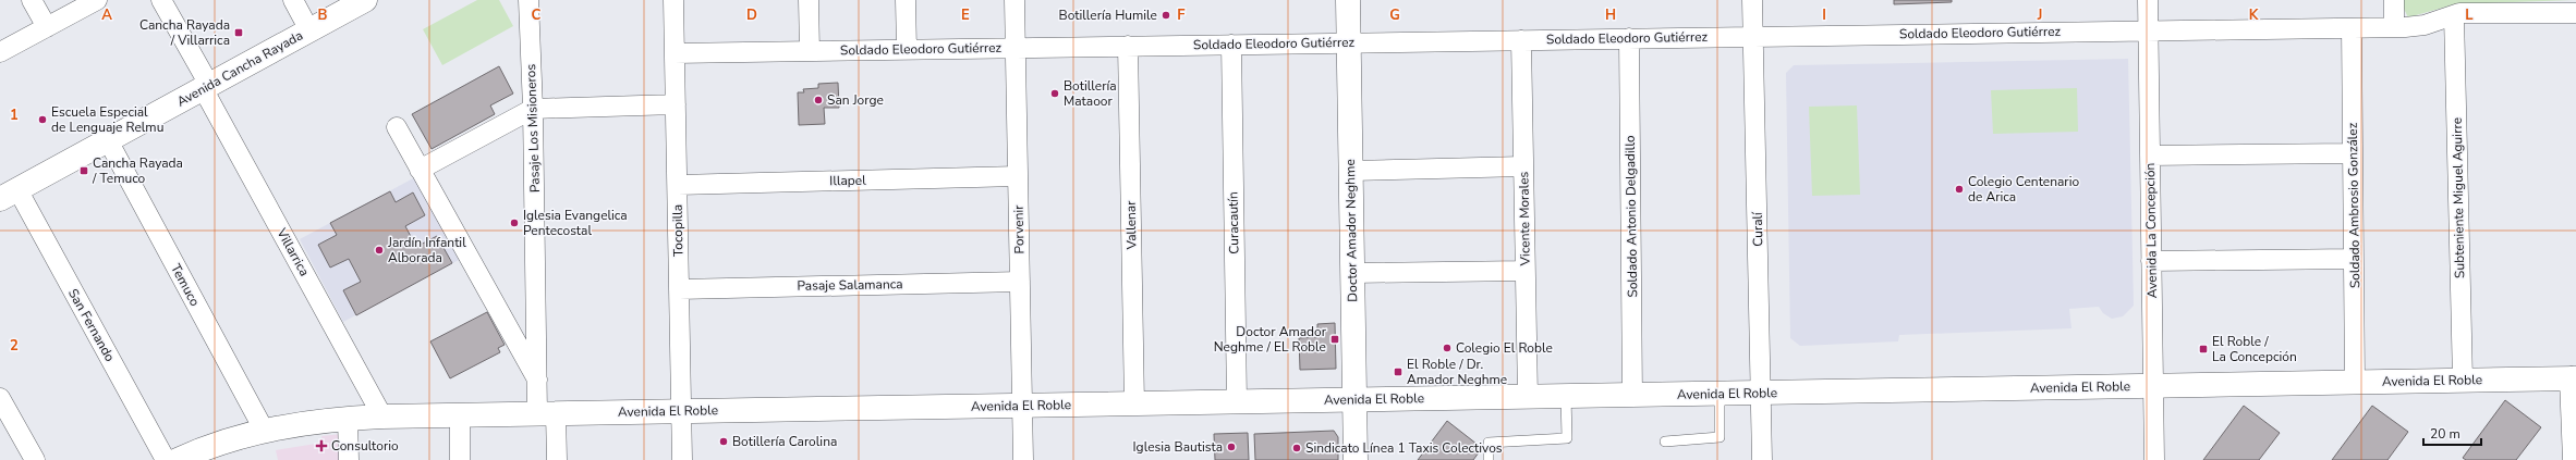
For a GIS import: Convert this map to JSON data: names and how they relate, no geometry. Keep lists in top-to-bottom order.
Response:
{
  "streets": {
    "street": [
      "Soldado Eleodoro Gutiérrez",
      "Avenida Cancha Rayada",
      "Pasaje Los Misioneros",
      "Illapel",
      "Subteniente Miguel Aguirre",
      "Soldado Ambrosio González",
      "Soldado Antonio Delgadillo",
      "Vicente Morales",
      "Curacautín",
      "Vallenar",
      "Porvenir",
      "Curalí",
      "Tocopilla",
      "Doctor Amador Neghme",
      "Avenida La Concepción",
      "Villarrica",
      "Temuco",
      "Pasaje Salamanca",
      "San Fernando",
      "Avenida El Roble"
    ]
  },
  "crossings": [
    ["Soldado Eleodoro Gutiérrez", "Subteniente Miguel Aguirre"],
    ["Soldado Eleodoro Gutiérrez", "Soldado Ambrosio González"],
    ["Soldado Eleodoro Gutiérrez", "Soldado Antonio Delgadillo"],
    ["Soldado Eleodoro Gutiérrez", "Vicente Morales"],
    ["Soldado Eleodoro Gutiérrez", "Curacautín"],
    ["Soldado Eleodoro Gutiérrez", "Vallenar"],
    ["Soldado Eleodoro Gutiérrez", "Porvenir"],
    ["Soldado Eleodoro Gutiérrez", "Curalí"],
    ["Soldado Eleodoro Gutiérrez", "Tocopilla"],
    ["Soldado Eleodoro Gutiérrez", "Doctor Amador Neghme"],
    ["Soldado Eleodoro Gutiérrez", "Avenida La Concepción"],
    ["Avenida Cancha Rayada", "Villarrica"],
    ["Avenida Cancha Rayada", "Temuco"],
    ["Avenida Cancha Rayada", "San Fernando"],
    ["Pasaje Los Misioneros", "Avenida El Roble"],
    ["Illapel", "Porvenir"],
    ["Illapel", "Tocopilla"],
    ["Subteniente Miguel Aguirre", "Avenida El Roble"],
    ["Soldado Ambrosio González", "Avenida El Roble"],
    ["Soldado Antonio Delgadillo", "Avenida El Roble"],
    ["Vicente Morales", "Avenida El Roble"],
    ["Curacautín", "Avenida El Roble"],
    ["Vallenar", "Avenida El Roble"],
    ["Porvenir", "Pasaje Salamanca"],
    ["Porvenir", "Avenida El Roble"],
    ["Curalí", "Avenida El Roble"],
    ["Tocopilla", "Pasaje Salamanca"],
    ["Tocopilla", "Avenida El Roble"],
    ["Doctor Amador Neghme", "Avenida El Roble"],
    ["Avenida La Concepción", "Avenida El Roble"],
    ["Villarrica", "Avenida El Roble"],
    ["Temuco", "Avenida El Roble"]
  ],
  "places": {
    "other": [
      "Botillería Humile",
      "Botillería Mataoor",
      "San Jorge",
      "Escuela Especial de Lenguaje Relmu",
      "Colegio Centenario de Arica",
      "Iglesia Evangelica Pentecostal",
      "Jardín Infantil Alborada",
      "Colegio El Roble",
      "Botillería Carolina",
      "Iglesia Bautista",
      "Sindicato Línea 1 Taxis Colectivos"
    ],
    "transit": [
      "Cancha Rayada / Villarrica",
      "Cancha Rayada / Temuco",
      "Doctor Amador Neghme / EL Roble",
      "El Roble / La Concepción",
      "El Roble / Dr. Amador Neghme"
    ],
    "health": ["Consultorio"]
  },
  "scale_bar": "20 m",
  "grid": {
    "columns": [
      "A",
      "B",
      "C",
      "D",
      "E",
      "F",
      "G",
      "H",
      "I",
      "J",
      "K",
      "L"
    ],
    "rows": ["1", "2"]
  }
}
